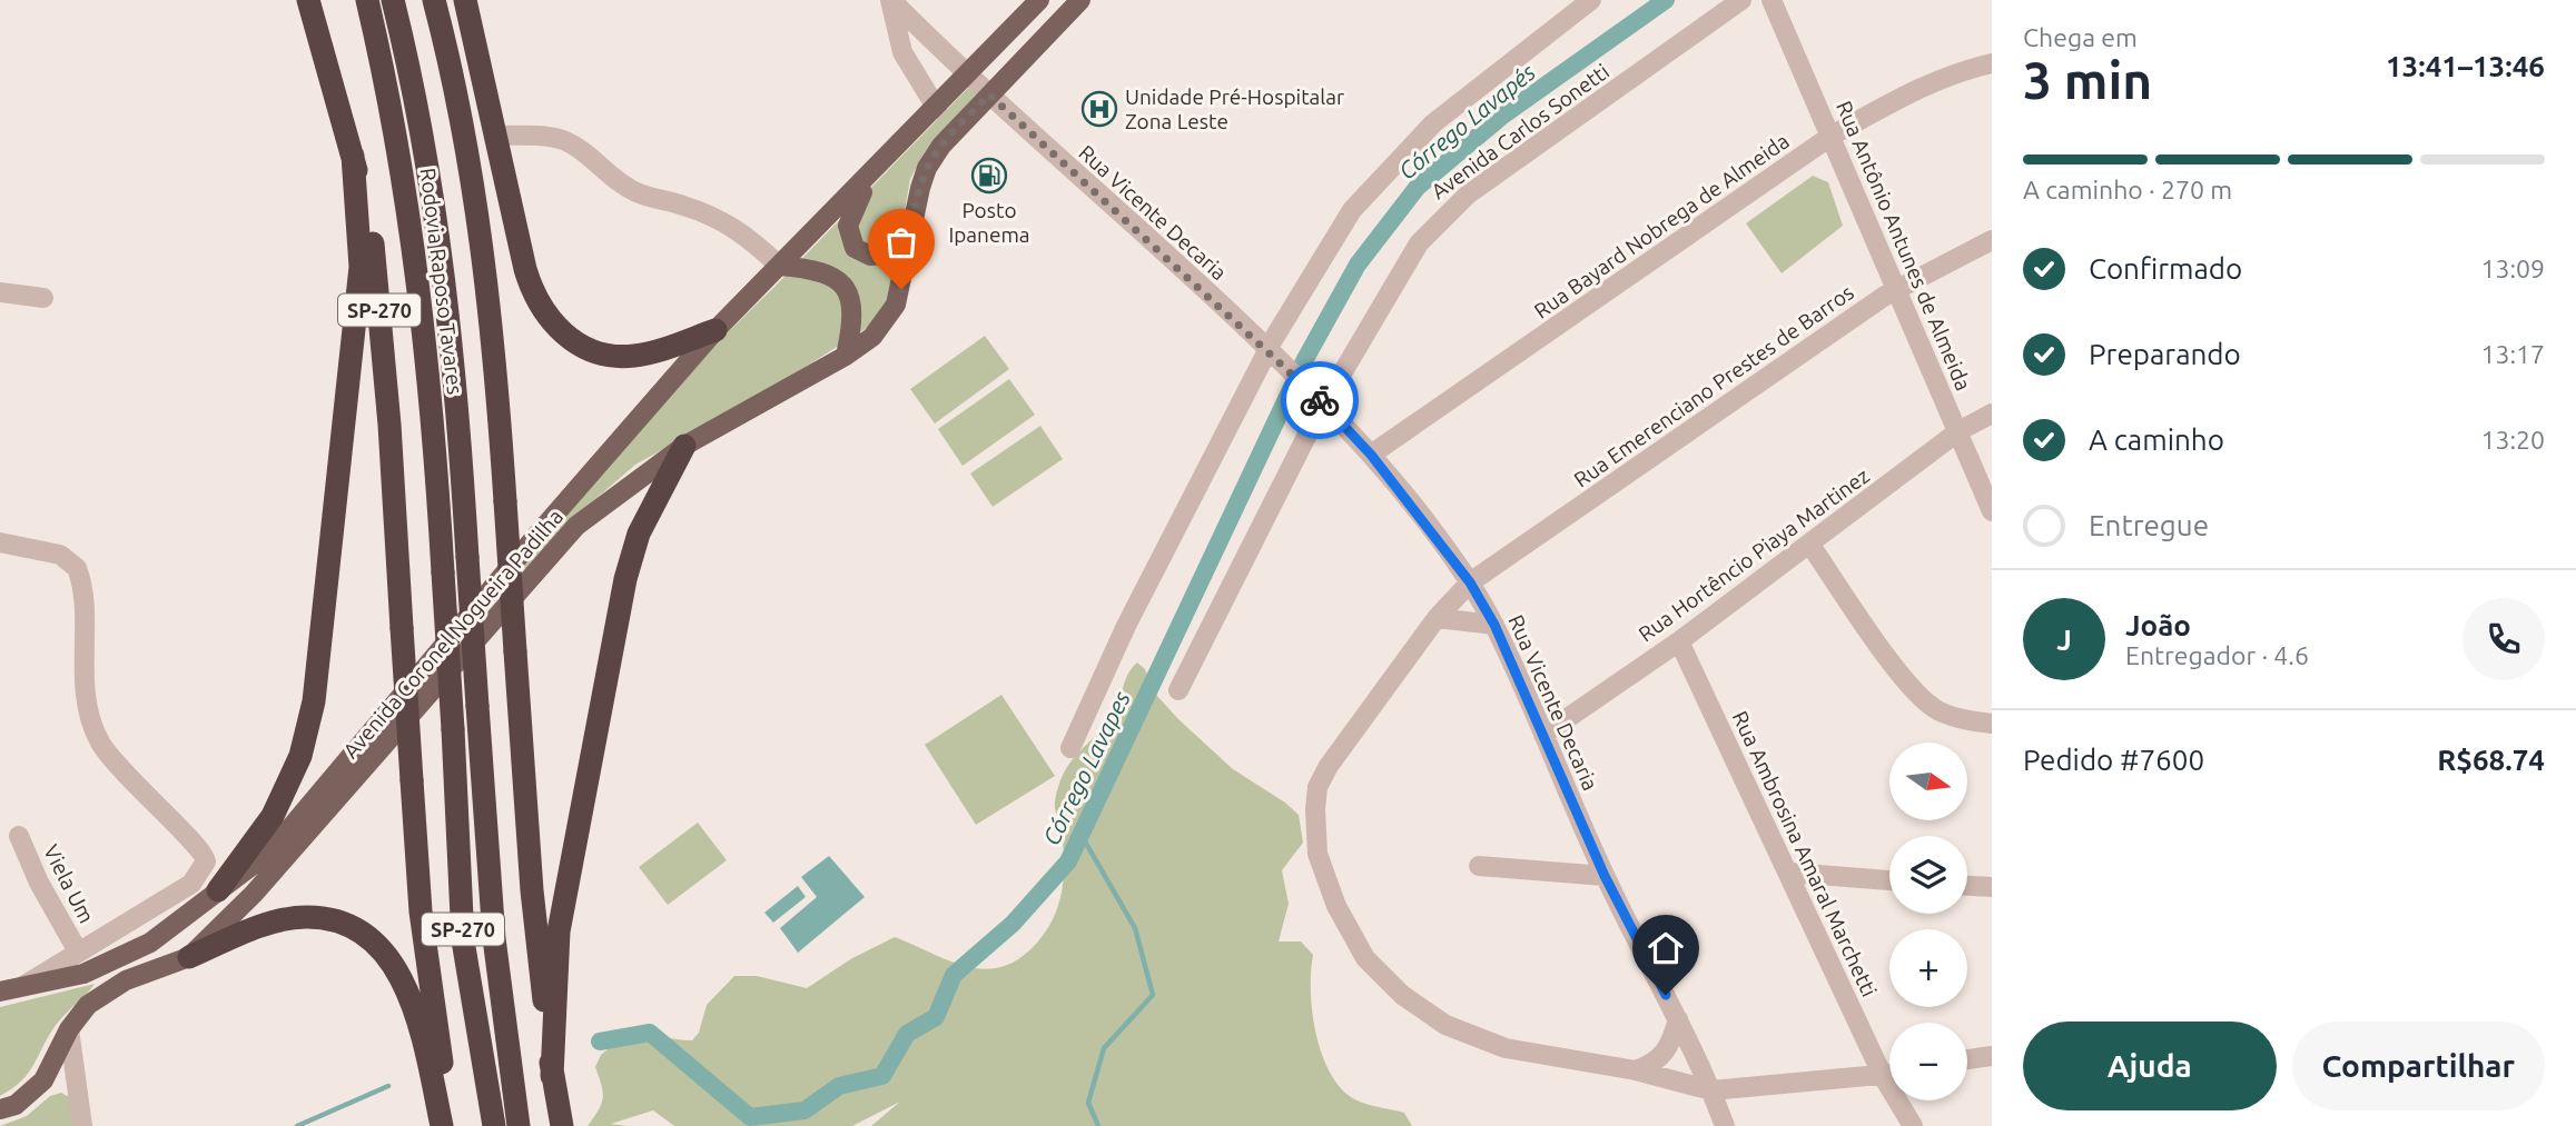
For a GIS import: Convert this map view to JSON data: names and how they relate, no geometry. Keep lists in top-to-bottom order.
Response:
{
  "streets": {
    "highway": ["Rodovia Raposo Tavares", "SP-270"],
    "main road": ["Avenida Coronel Nogueira Padilha"],
    "street": [
      "Avenida Carlos Sonetti",
      "Rua Vicente Decaria",
      "Rua Bayard Nobrega de Almeida",
      "Rua Antônio Antunes de Almeida",
      "Rua Emerenciano Prestes de Barros",
      "Rua Hortêncio Piaya Martinez",
      "Rua Ambrosina Amaral Marchetti",
      "Viela Um"
    ]
  },
  "crossings": [
    ["Avenida Carlos Sonetti", "Rua Vicente Decaria"],
    ["Rua Vicente Decaria", "Rua Bayard Nobrega de Almeida"],
    ["Rua Vicente Decaria", "Rua Emerenciano Prestes de Barros"],
    ["Rua Vicente Decaria", "Rua Hortêncio Piaya Martinez"],
    ["Rua Vicente Decaria", "Avenida Coronel Nogueira Padilha"],
    ["Rua Bayard Nobrega de Almeida", "Rua Antônio Antunes de Almeida"],
    ["Rua Antônio Antunes de Almeida", "Rua Emerenciano Prestes de Barros"],
    ["Rua Antônio Antunes de Almeida", "Rua Hortêncio Piaya Martinez"],
    ["Rua Hortêncio Piaya Martinez", "Rua Ambrosina Amaral Marchetti"]
  ],
  "water": ["Córrego Lavapés", "Córrego Lavapes"],
  "places": {
    "hospital": ["Unidade Pré-Hospitalar Zona Leste"],
    "fuel station": ["Posto Ipanema"]
  },
  "north": "right",
  "page": {
    "heading": ["3 min", "Chega em", "13:41–13:46"],
    "panel": [
      "João",
      "Entregador · 4.6",
      "Pedido #7600",
      "R$68.74"
    ],
    "bar": "A caminho · 270 m",
    "list": [
      ["Confirmado", "13:09"],
      ["Preparando", "13:17"],
      ["A caminho", "13:20"],
      "Entregue"
    ],
    "round": "J",
    "map_buttons": ["+", "−"],
    "buttons": ["Ajuda", "Compartilhar"]
  }
}
